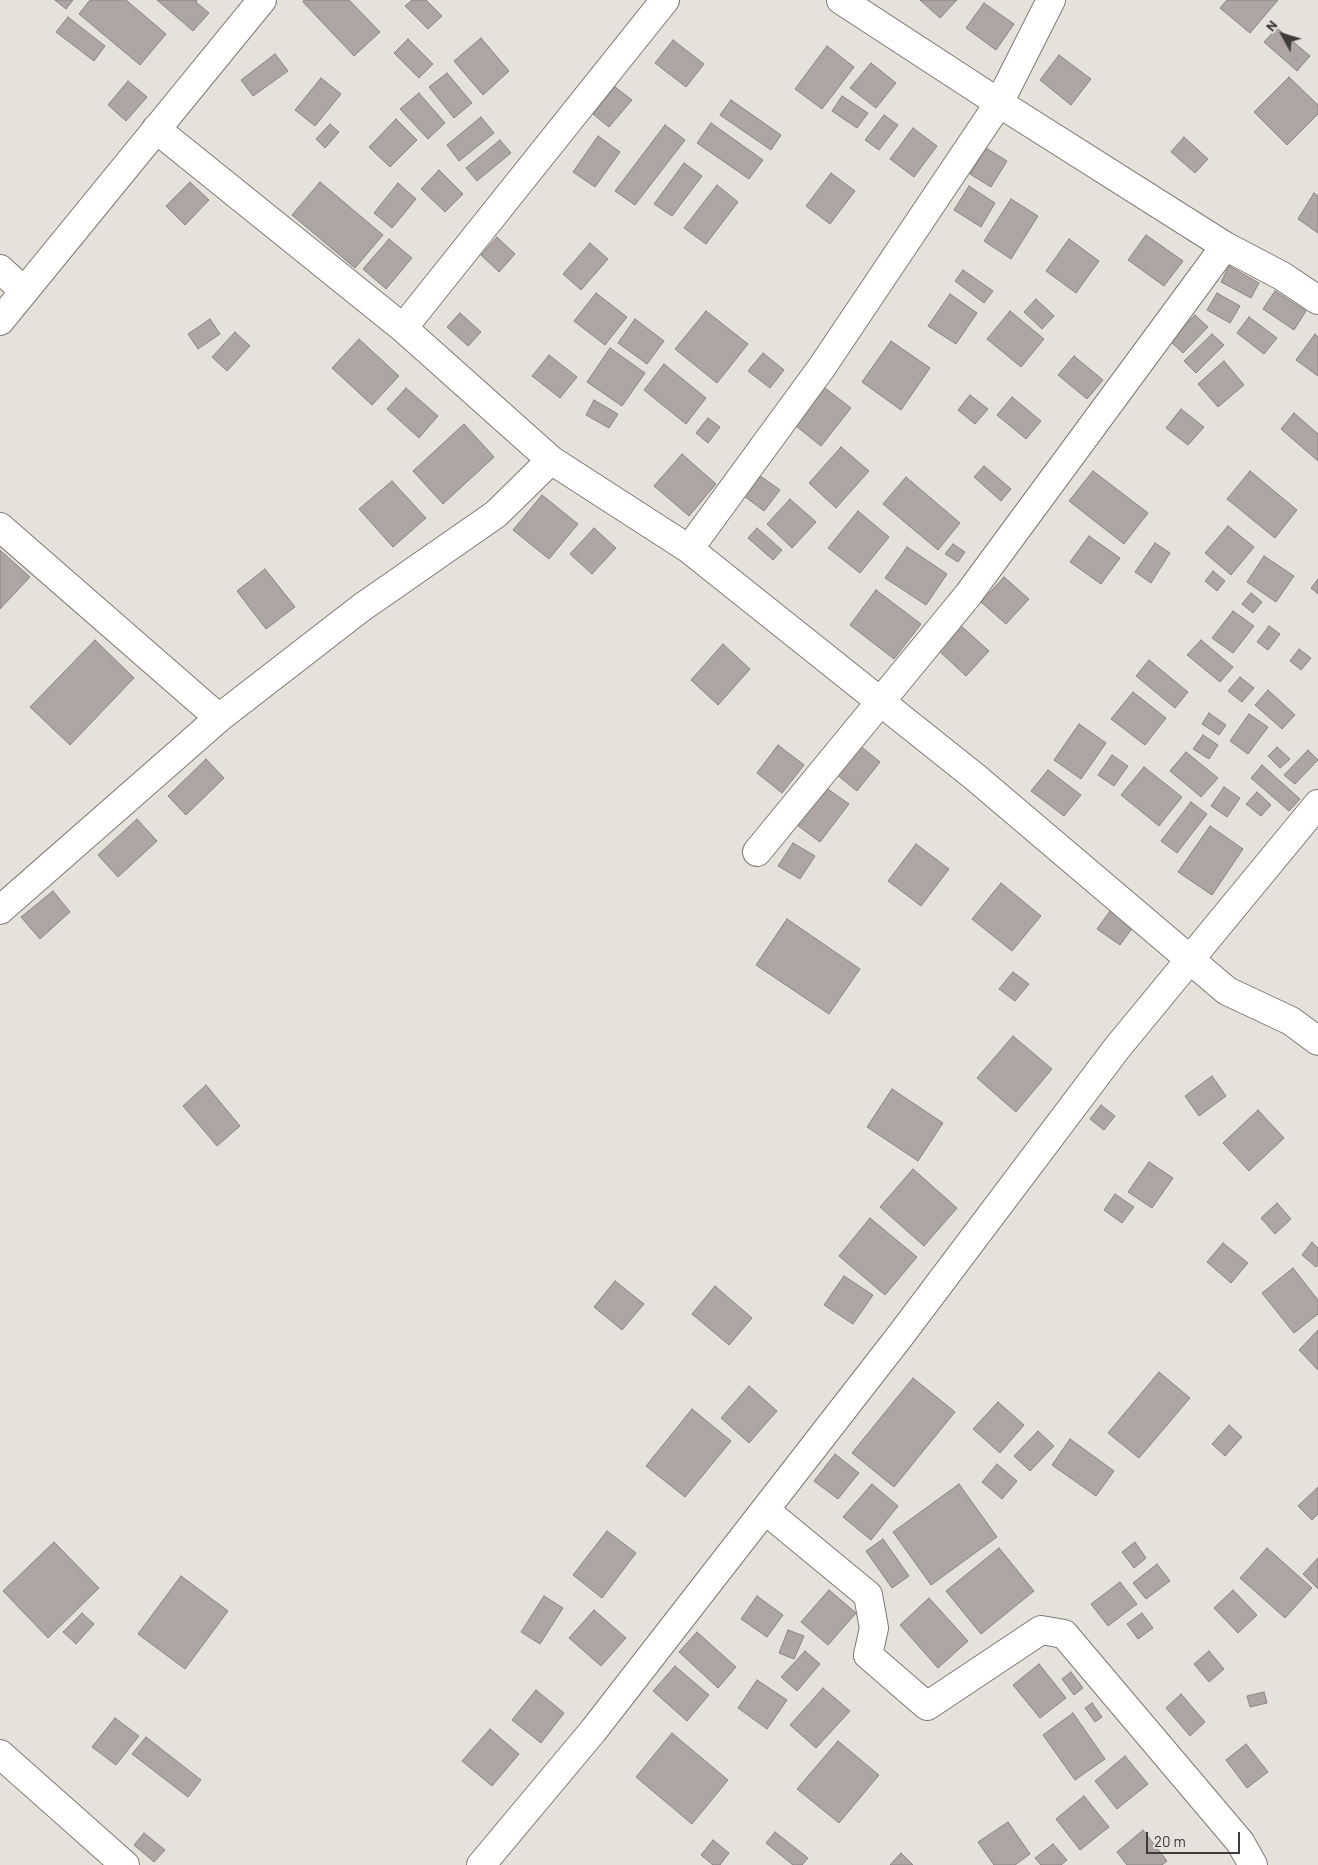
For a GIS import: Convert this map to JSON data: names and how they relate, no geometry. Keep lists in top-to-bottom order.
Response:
{
  "scale_bar": "20 m",
  "north": "top left"
}
